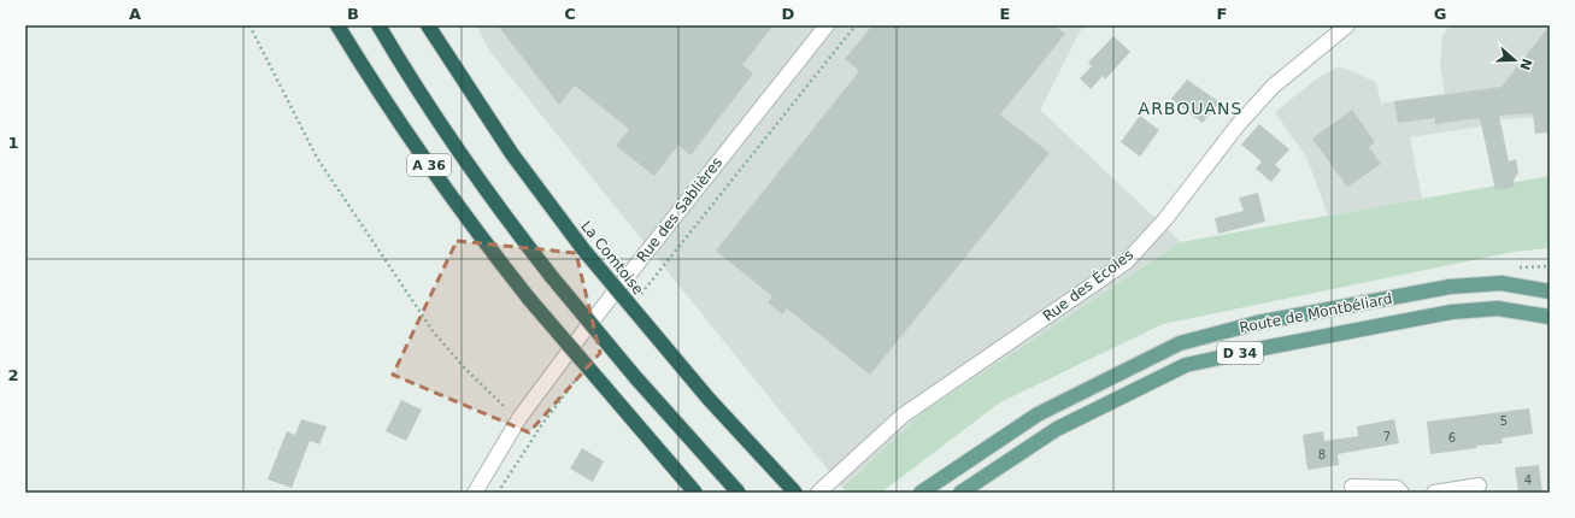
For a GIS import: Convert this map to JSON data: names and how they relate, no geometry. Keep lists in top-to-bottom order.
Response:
{
  "streets": {
    "highway": ["A 36", "La Comtoise"],
    "main road": ["Route de Montbéliard", "D 34"],
    "street": ["Rue des Sablières", "Rue des Écoles"]
  },
  "districts": ["ARBOUANS"],
  "house_numbers": [
    "5",
    "7",
    "6",
    "8",
    "4"
  ],
  "north": "right",
  "grid": {
    "columns": [
      "A",
      "B",
      "C",
      "D",
      "E",
      "F",
      "G"
    ],
    "rows": ["1", "2"]
  }
}
